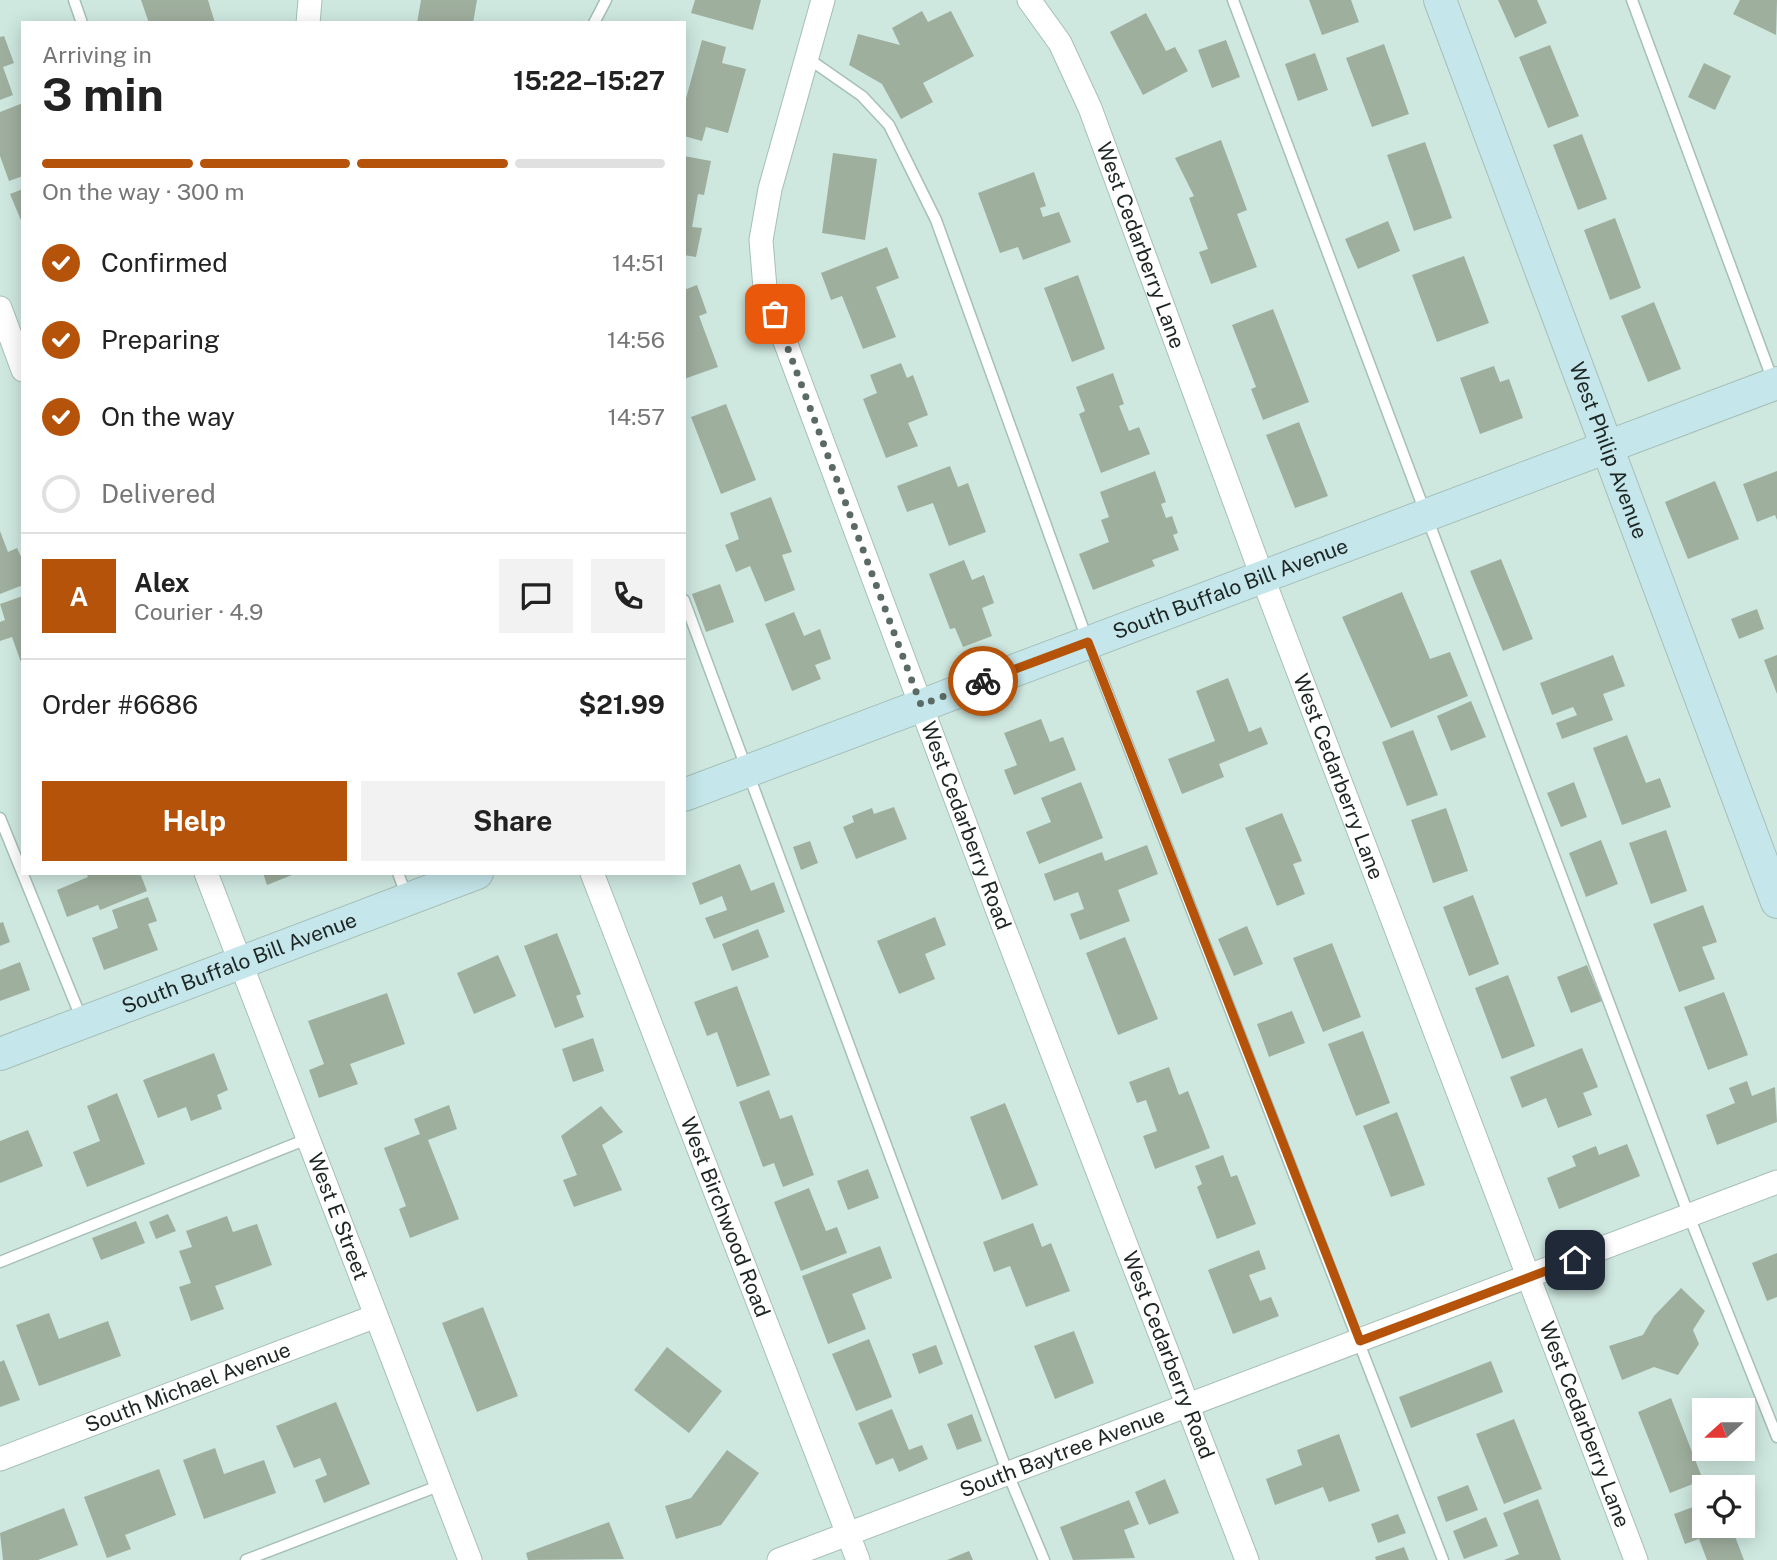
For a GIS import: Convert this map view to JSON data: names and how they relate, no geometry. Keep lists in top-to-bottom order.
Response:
{
  "streets": {
    "main road": ["West Philip Avenue", "South Buffalo Bill Avenue"],
    "street": [
      "West Cedarberry Lane",
      "West Cedarberry Road",
      "West Birchwood Road",
      "West E Street",
      "South Michael Avenue",
      "South Baytree Avenue"
    ]
  },
  "crossings": [
    ["West Cedarberry Lane", "South Buffalo Bill Avenue"],
    ["West Cedarberry Lane", "South Baytree Avenue"],
    ["West Philip Avenue", "South Buffalo Bill Avenue"],
    ["South Buffalo Bill Avenue", "West Cedarberry Road"],
    ["South Buffalo Bill Avenue", "West E Street"],
    ["West Cedarberry Road", "South Baytree Avenue"],
    ["West Birchwood Road", "South Baytree Avenue"],
    ["West E Street", "South Michael Avenue"]
  ],
  "north": "left",
  "page": {
    "heading": ["3 min", "Arriving in", "15:22–15:27"],
    "panel": [
      "Alex",
      "Courier · 4.9",
      "Order #6686",
      "$21.99"
    ],
    "bar": "On the way · 300 m",
    "list": [
      ["Confirmed", "14:51"],
      ["Preparing", "14:56"],
      ["On the way", "14:57"],
      "Delivered"
    ],
    "round": "A",
    "buttons": ["Help", "Share"]
  }
}
